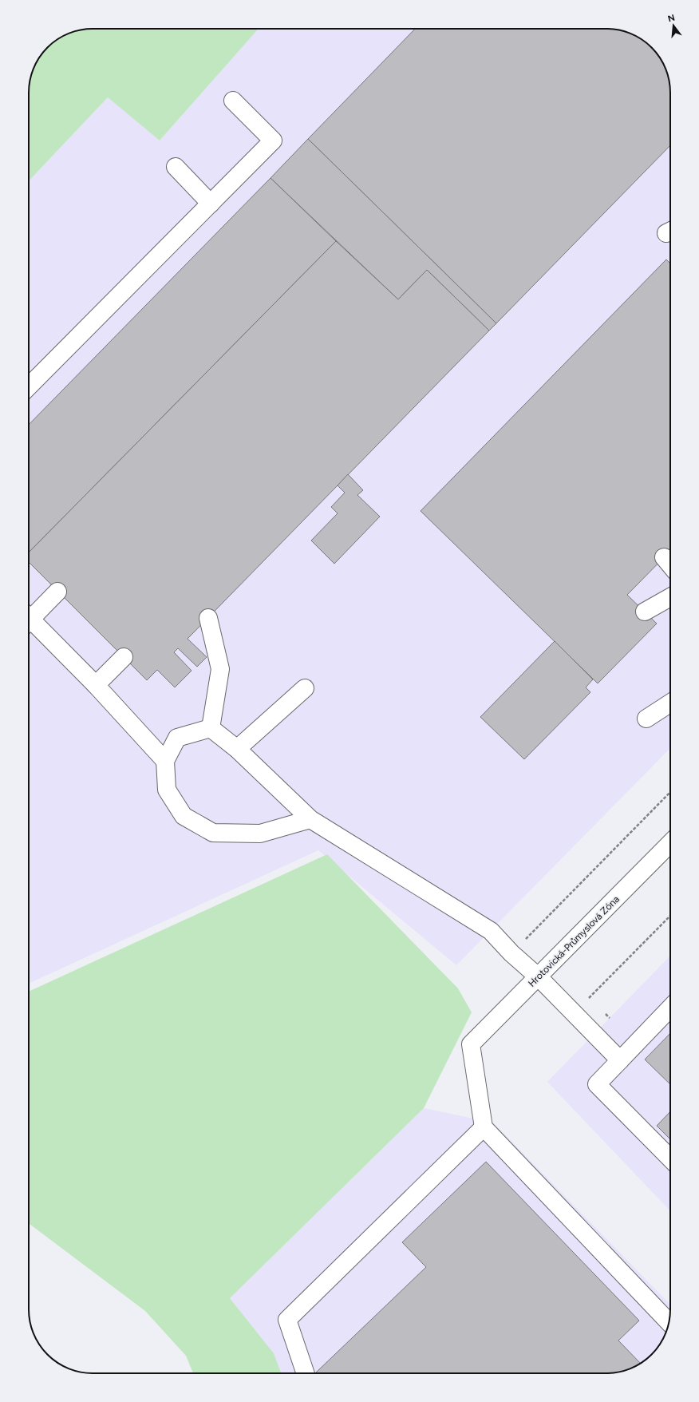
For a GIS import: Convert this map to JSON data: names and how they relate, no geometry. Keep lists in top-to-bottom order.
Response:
{
  "streets": {
    "street": ["Hrotovická-Průmyslová Zóna"]
  },
  "north": "top"
}
